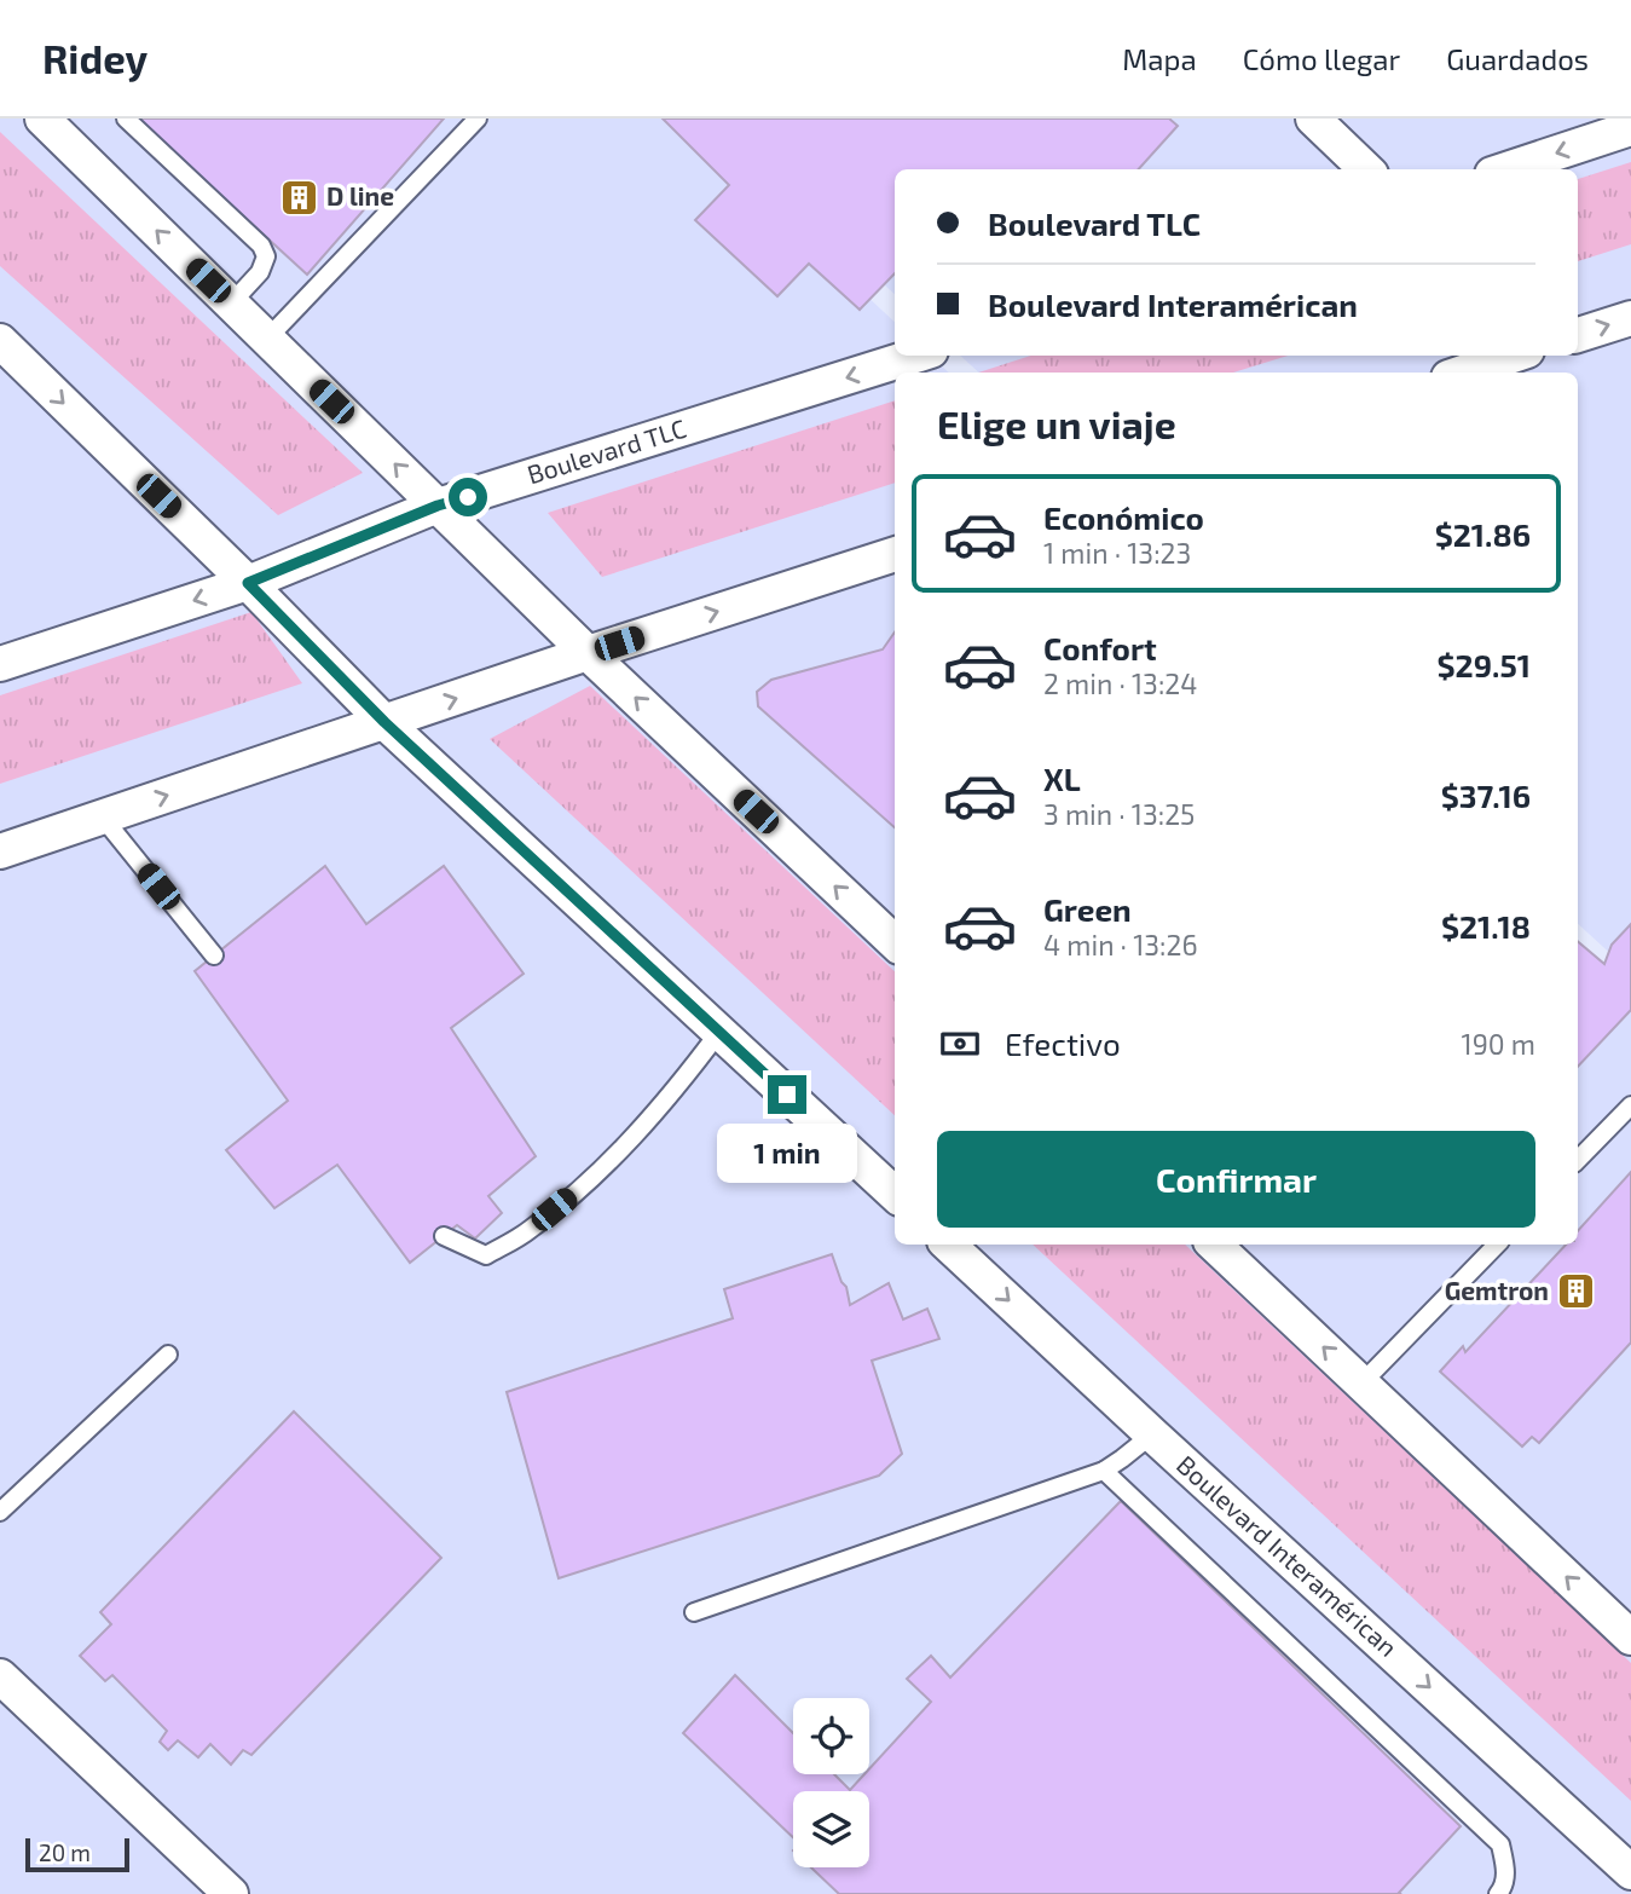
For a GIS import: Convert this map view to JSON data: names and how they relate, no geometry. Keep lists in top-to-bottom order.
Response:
{
  "streets": {
    "street": ["Boulevard TLC", "Boulevard Interamérican"]
  },
  "places": {
    "building": ["D line", "Gemtron"]
  },
  "scale_bar": "20 m",
  "page": {
    "header": "Ridey",
    "nav": ["Mapa", "Cómo llegar", "Guardados"],
    "banner": ["Boulevard TLC", "Boulevard Interamérican"],
    "heading": "Elige un viaje",
    "list": [
      {
        "name": "Económico",
        "note": "1 min · 13:23",
        "value": "$21.86"
      },
      {
        "name": "Confort",
        "note": "2 min · 13:24",
        "value": "$29.51"
      },
      {
        "name": "XL",
        "note": "3 min · 13:25",
        "value": "$37.16"
      },
      {
        "name": "Green",
        "note": "4 min · 13:26",
        "value": "$21.18"
      }
    ],
    "pay": ["Efectivo", "190 m"],
    "buttons": "Confirmar",
    "bubble": "1 min",
    "scale": "20 m"
  }
}
